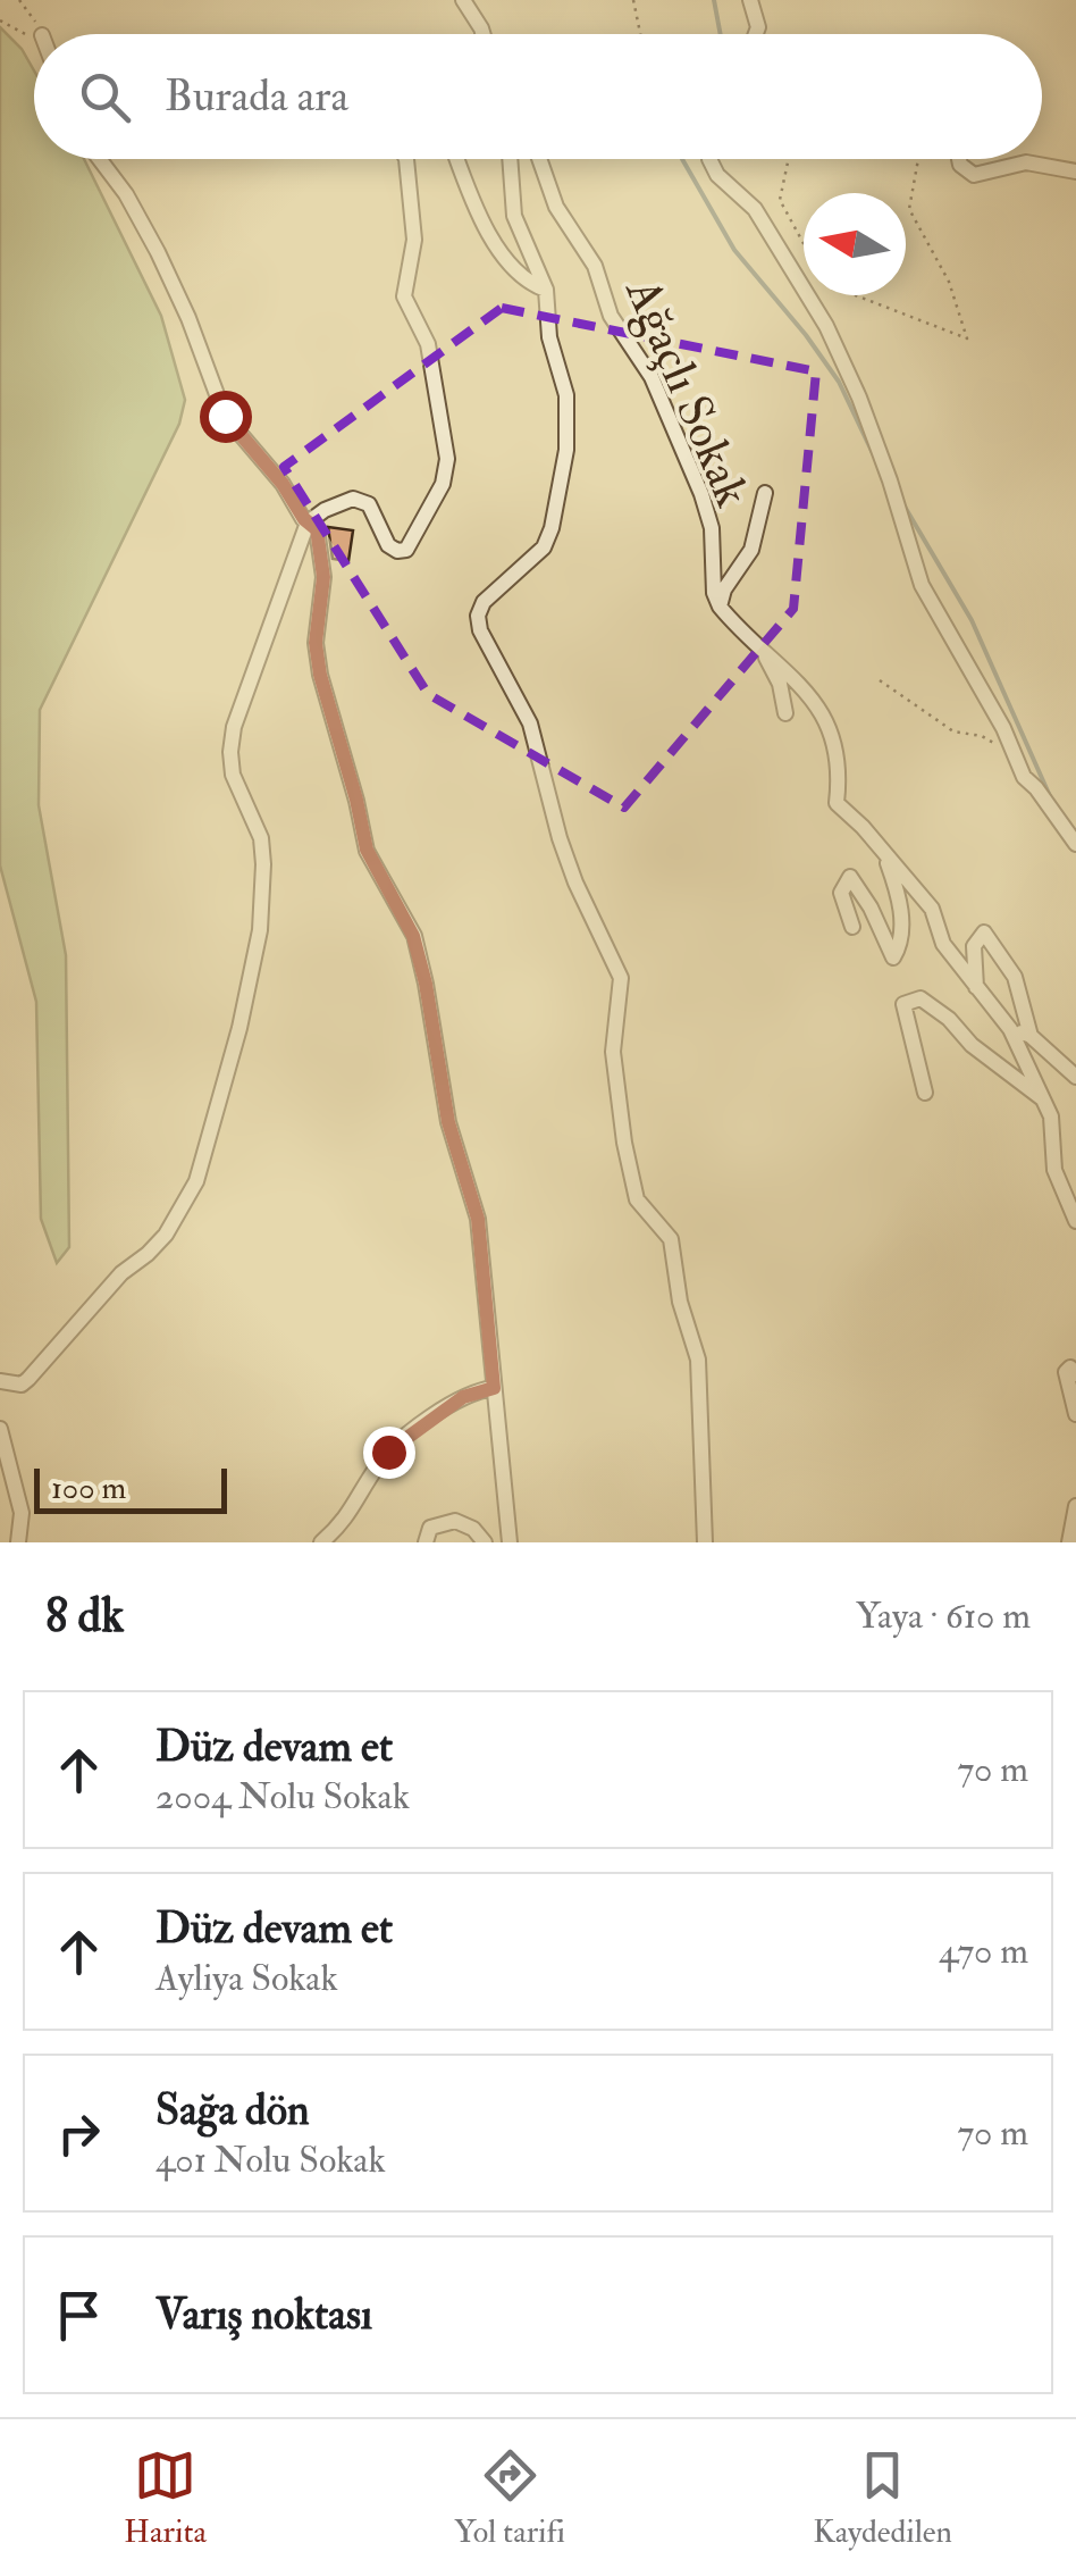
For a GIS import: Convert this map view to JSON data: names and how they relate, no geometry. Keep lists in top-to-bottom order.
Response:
{
  "streets": {
    "street": ["Ağaçlı Sokak"]
  },
  "scale_bar": "100 m",
  "north": "left",
  "page": {
    "search": "Burada ara",
    "scale": "100 m",
    "heading": ["8 dk", "Yaya · 610 m"],
    "list": [
      ["Düz devam et", "2004 Nolu Sokak", "70 m"],
      ["Düz devam et", "Ayliya Sokak", "470 m"],
      ["Sağa dön", "401 Nolu Sokak", "70 m"],
      "Varış noktası"
    ],
    "nav": ["Harita", "Yol tarifi", "Kaydedilen"]
  }
}
